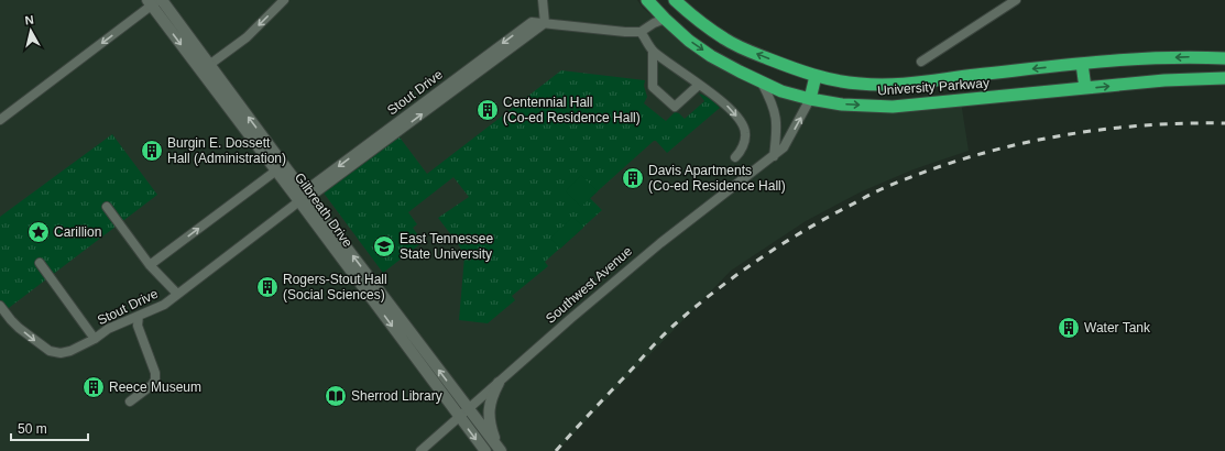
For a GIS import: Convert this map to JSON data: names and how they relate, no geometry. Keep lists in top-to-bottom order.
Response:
{
  "streets": {
    "highway": ["University Parkway"],
    "street": ["Stout Drive", "Gilbreath Drive", "Southwest Avenue"]
  },
  "crossings": [
    ["University Parkway", "Southwest Avenue"],
    ["Stout Drive", "Gilbreath Drive"],
    ["Gilbreath Drive", "Southwest Avenue"]
  ],
  "places": {
    "building": [
      "Centennial Hall (Co-ed Residence Hall)",
      "Burgin E. Dossett Hall (Administration)",
      "Davis Apartments (Co-ed Residence Hall)",
      "Rogers-Stout Hall (Social Sciences)",
      "Water Tank",
      "Reece Museum"
    ],
    "place": ["Carillion"],
    "school or university": ["East Tennessee State University"],
    "library": ["Sherrod Library"]
  },
  "scale_bar": "50 m",
  "north": "top"
}
